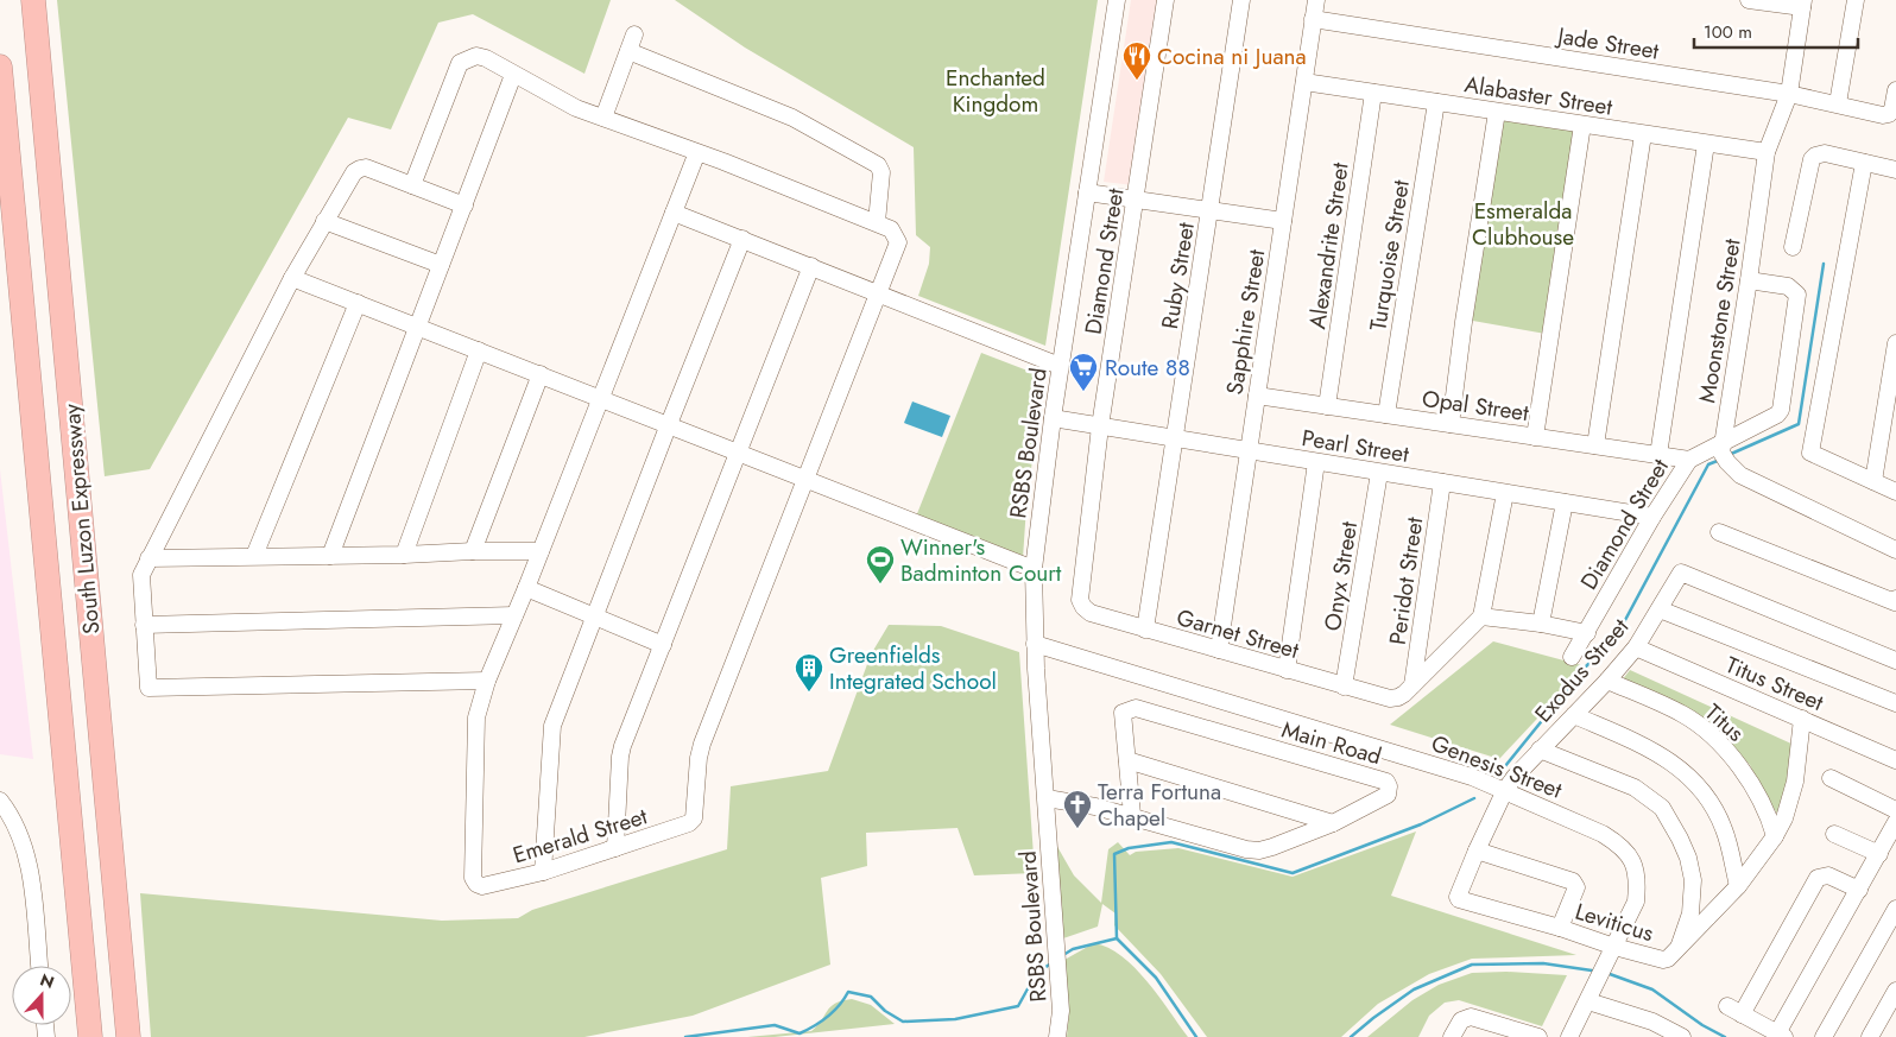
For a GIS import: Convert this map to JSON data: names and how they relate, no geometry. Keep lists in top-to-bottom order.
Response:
{
  "streets": {
    "highway": ["South Luzon Expressway"],
    "street": [
      "Jade Street",
      "Alabaster Street",
      "Alexandrite Street",
      "Turquoise Street",
      "Diamond Street",
      "Ruby Street",
      "Moonstone Street",
      "Sapphire Street",
      "Opal Street",
      "RSBS Boulevard",
      "Pearl Street",
      "Onyx Street",
      "Peridot Street",
      "Garnet Street",
      "Exodus Street",
      "Titus Street",
      "Titus",
      "Main Road",
      "Genesis Street",
      "Emerald Street",
      "Leviticus"
    ]
  },
  "crossings": [
    ["Jade Street", "Moonstone Street"],
    ["Jade Street", "Sapphire Street"],
    ["Alabaster Street", "Alexandrite Street"],
    ["Alabaster Street", "Turquoise Street"],
    ["Alabaster Street", "Moonstone Street"],
    ["Alabaster Street", "Sapphire Street"],
    ["Alexandrite Street", "Opal Street"],
    ["Turquoise Street", "Opal Street"],
    ["Diamond Street", "Moonstone Street"],
    ["Diamond Street", "Opal Street"],
    ["Diamond Street", "Pearl Street"],
    ["Diamond Street", "Garnet Street"],
    ["Ruby Street", "Pearl Street"],
    ["Ruby Street", "Garnet Street"],
    ["Sapphire Street", "Opal Street"],
    ["Sapphire Street", "Pearl Street"],
    ["Sapphire Street", "Garnet Street"],
    ["RSBS Boulevard", "Pearl Street"],
    ["RSBS Boulevard", "Main Road"],
    ["RSBS Boulevard", "Genesis Street"],
    ["Pearl Street", "Onyx Street"],
    ["Pearl Street", "Peridot Street"],
    ["Onyx Street", "Garnet Street"],
    ["Peridot Street", "Garnet Street"],
    ["Exodus Street", "Titus Street"],
    ["Exodus Street", "Titus"],
    ["Exodus Street", "Genesis Street"],
    ["Exodus Street", "Leviticus"],
    ["Titus Street", "Leviticus"],
    ["Titus", "Leviticus"],
    ["Genesis Street", "Leviticus"]
  ],
  "parks": ["Enchanted Kingdom", "Esmeralda Clubhouse"],
  "places": {
    "restaurant": ["Cocina ni Juana"],
    "supermarket": ["Route 88"],
    "sports": ["Winner's Badminton Court"],
    "building": ["Greenfields Integrated School"],
    "church": ["Terra Fortuna Chapel"]
  },
  "scale_bar": "100 m",
  "north": "top"
}
